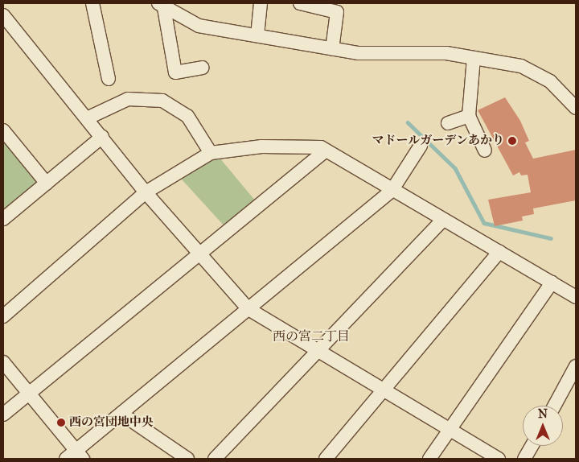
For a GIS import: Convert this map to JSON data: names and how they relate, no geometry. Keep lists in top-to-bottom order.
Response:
{
  "districts": ["西の宮二丁目"],
  "places": ["マドールガーデンあかり", "西の宮団地中央"],
  "north": "top"
}
